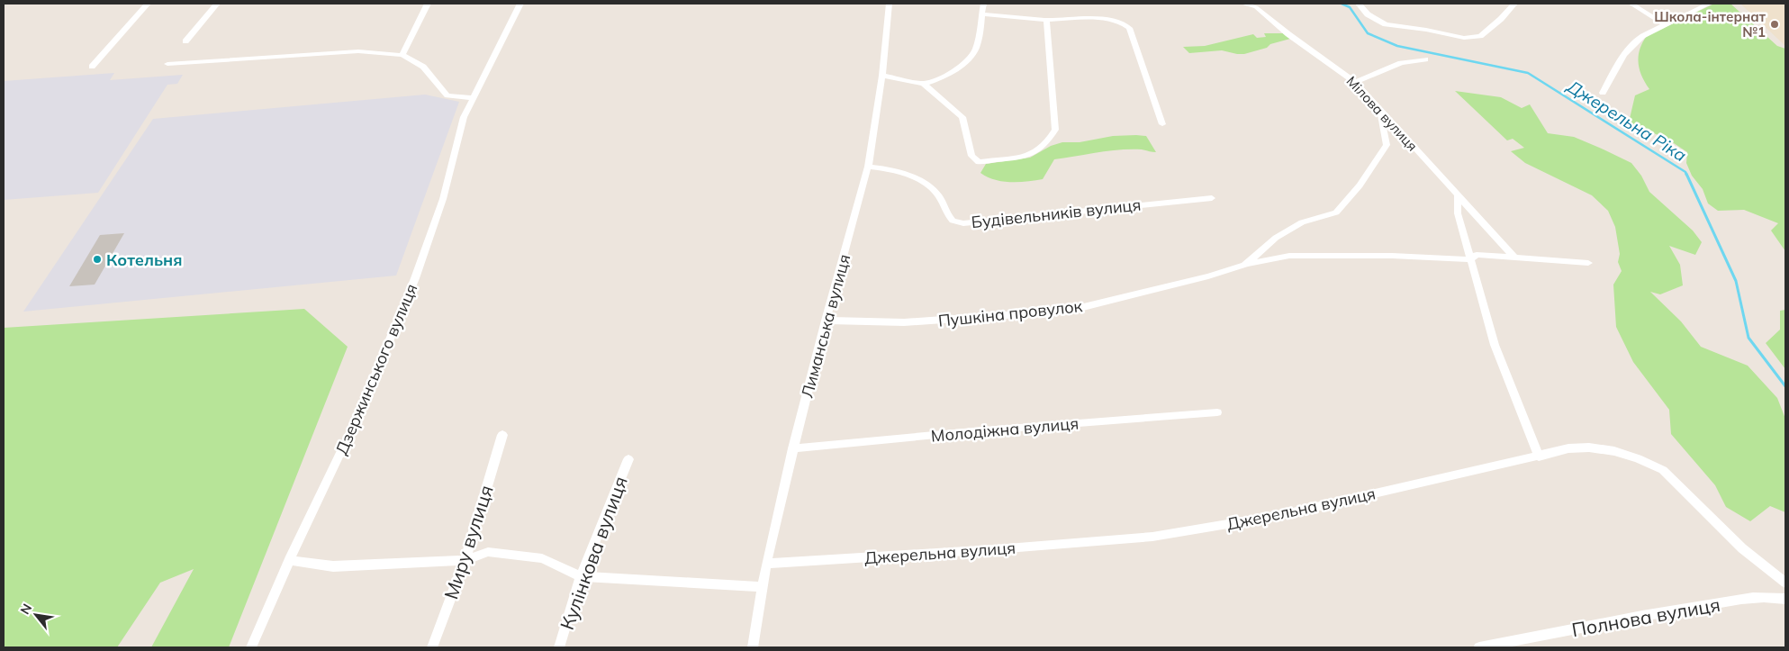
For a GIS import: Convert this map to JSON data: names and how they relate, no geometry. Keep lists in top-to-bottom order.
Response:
{
  "streets": {
    "street": [
      "Мілова вулиця",
      "Будівельників вулиця",
      "Пушкіна провулок",
      "Лиманська вулиця",
      "Дзержинського вулиця",
      "Молодіжна вулиця",
      "Джерельна вулиця",
      "Миру вулиця",
      "Кулінкова вулиця",
      "Полнова вулиця"
    ]
  },
  "crossings": [
    ["Мілова вулиця", "Пушкіна провулок"],
    ["Будівельників вулиця", "Лиманська вулиця"],
    ["Пушкіна провулок", "Лиманська вулиця"],
    ["Лиманська вулиця", "Молодіжна вулиця"],
    ["Лиманська вулиця", "Джерельна вулиця"]
  ],
  "water": ["Джерельна Ріка"],
  "places": ["Школа-інтернат №1", "Котельня"],
  "north": "top left"
}
